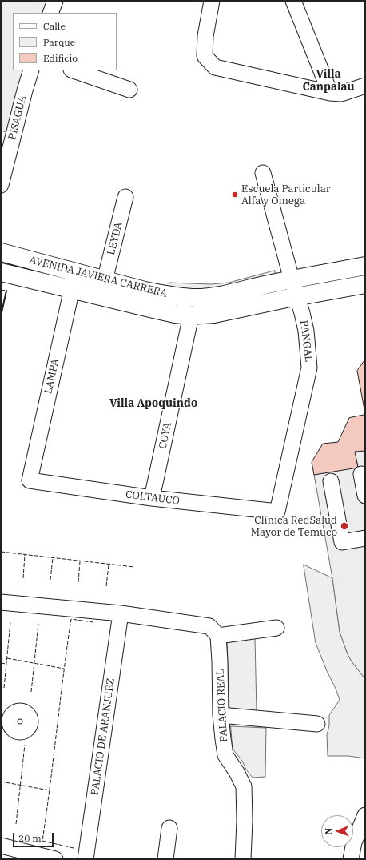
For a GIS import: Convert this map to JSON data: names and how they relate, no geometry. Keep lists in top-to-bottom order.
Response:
{
  "streets": {
    "main road": ["AVENIDA JAVIERA CARRERA"],
    "street": [
      "PISAGUA",
      "LEYDA",
      "PANGAL",
      "LAMPA",
      "COYA",
      "COLTAUCO",
      "PALACIO REAL",
      "PALACIO DE ARANJUEZ"
    ]
  },
  "crossings": [
    ["LEYDA", "AVENIDA JAVIERA CARRERA"],
    ["AVENIDA JAVIERA CARRERA", "PANGAL"],
    ["AVENIDA JAVIERA CARRERA", "LAMPA"],
    ["AVENIDA JAVIERA CARRERA", "COYA"],
    ["PANGAL", "COLTAUCO"],
    ["LAMPA", "COLTAUCO"],
    ["COYA", "COLTAUCO"]
  ],
  "districts": ["Villa Canpalau", "Villa Apoquindo"],
  "places": ["Escuela Particular Alfa y Omega", "Clínica RedSalud Mayor de Temuco"],
  "legend": ["Calle", "Parque", "Edificio"],
  "scale_bar": "20 m",
  "north": "left"
}
